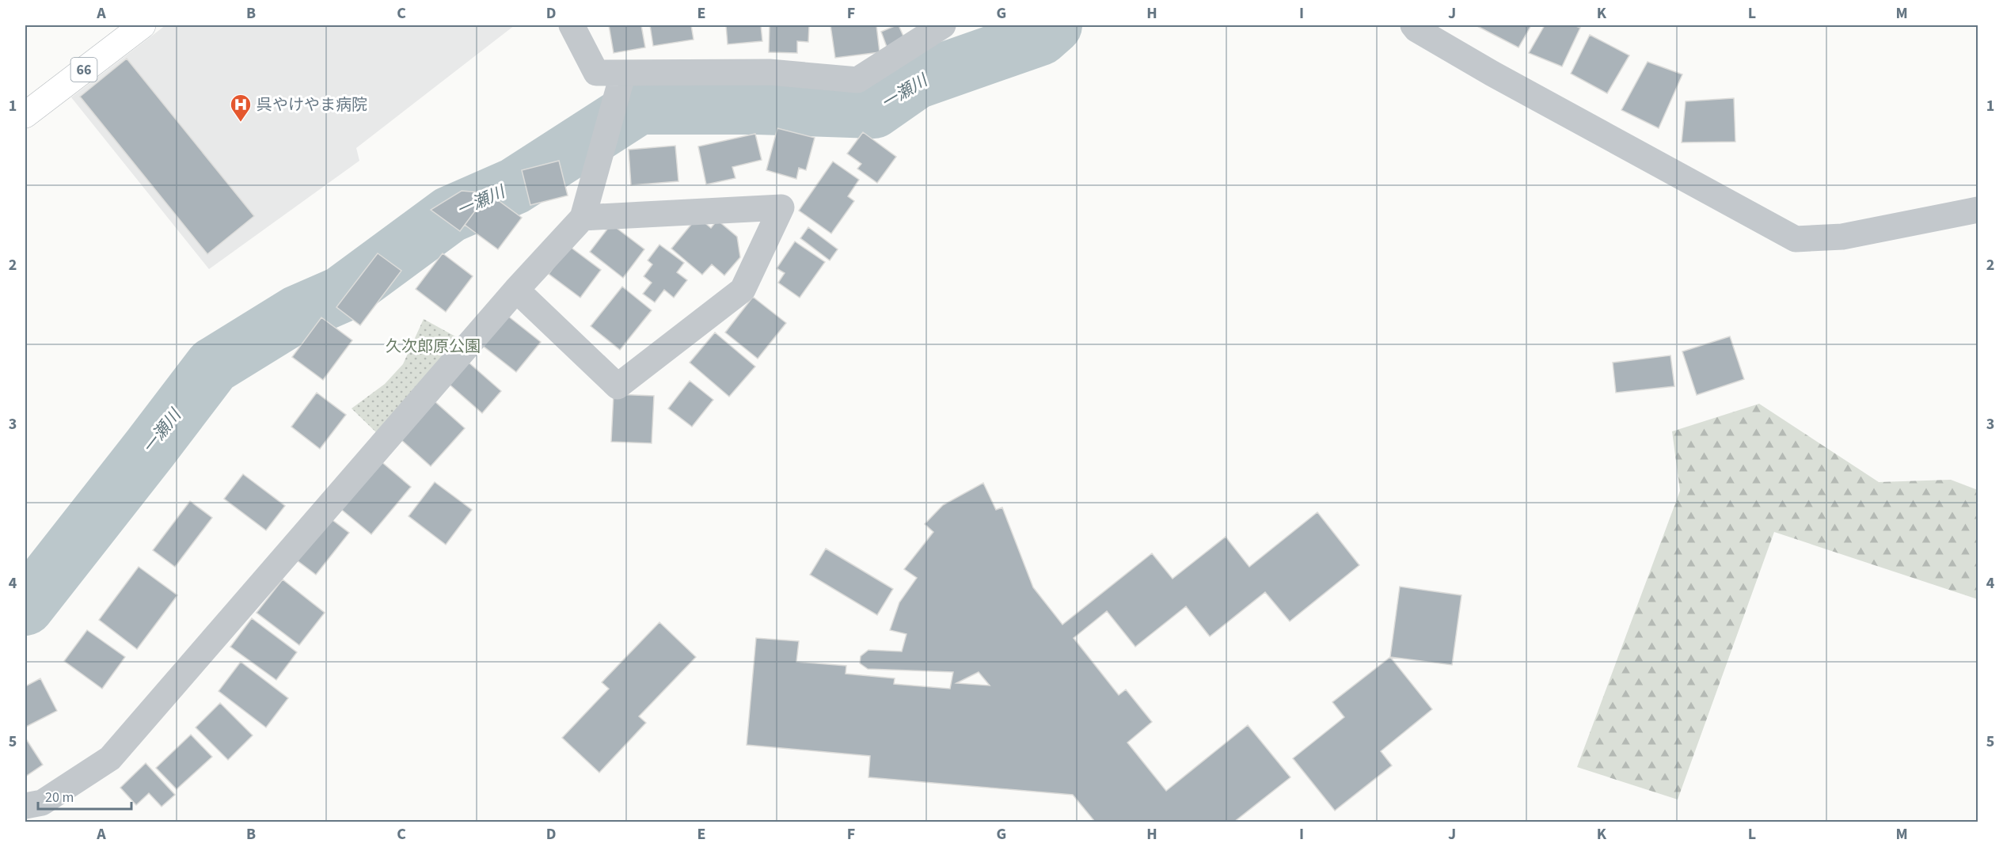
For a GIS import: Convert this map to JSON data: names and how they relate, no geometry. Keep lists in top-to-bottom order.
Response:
{
  "streets": {
    "main road": ["66"]
  },
  "water": ["一瀬川"],
  "parks": ["久次郎原公園"],
  "places": {
    "hospital": ["呉やけやま病院"]
  },
  "scale_bar": "20 m",
  "grid": {
    "columns": [
      "A",
      "B",
      "C",
      "D",
      "E",
      "F",
      "G",
      "H",
      "I",
      "J",
      "K",
      "L",
      "M"
    ],
    "rows": [
      "1",
      "2",
      "3",
      "4",
      "5"
    ]
  }
}
